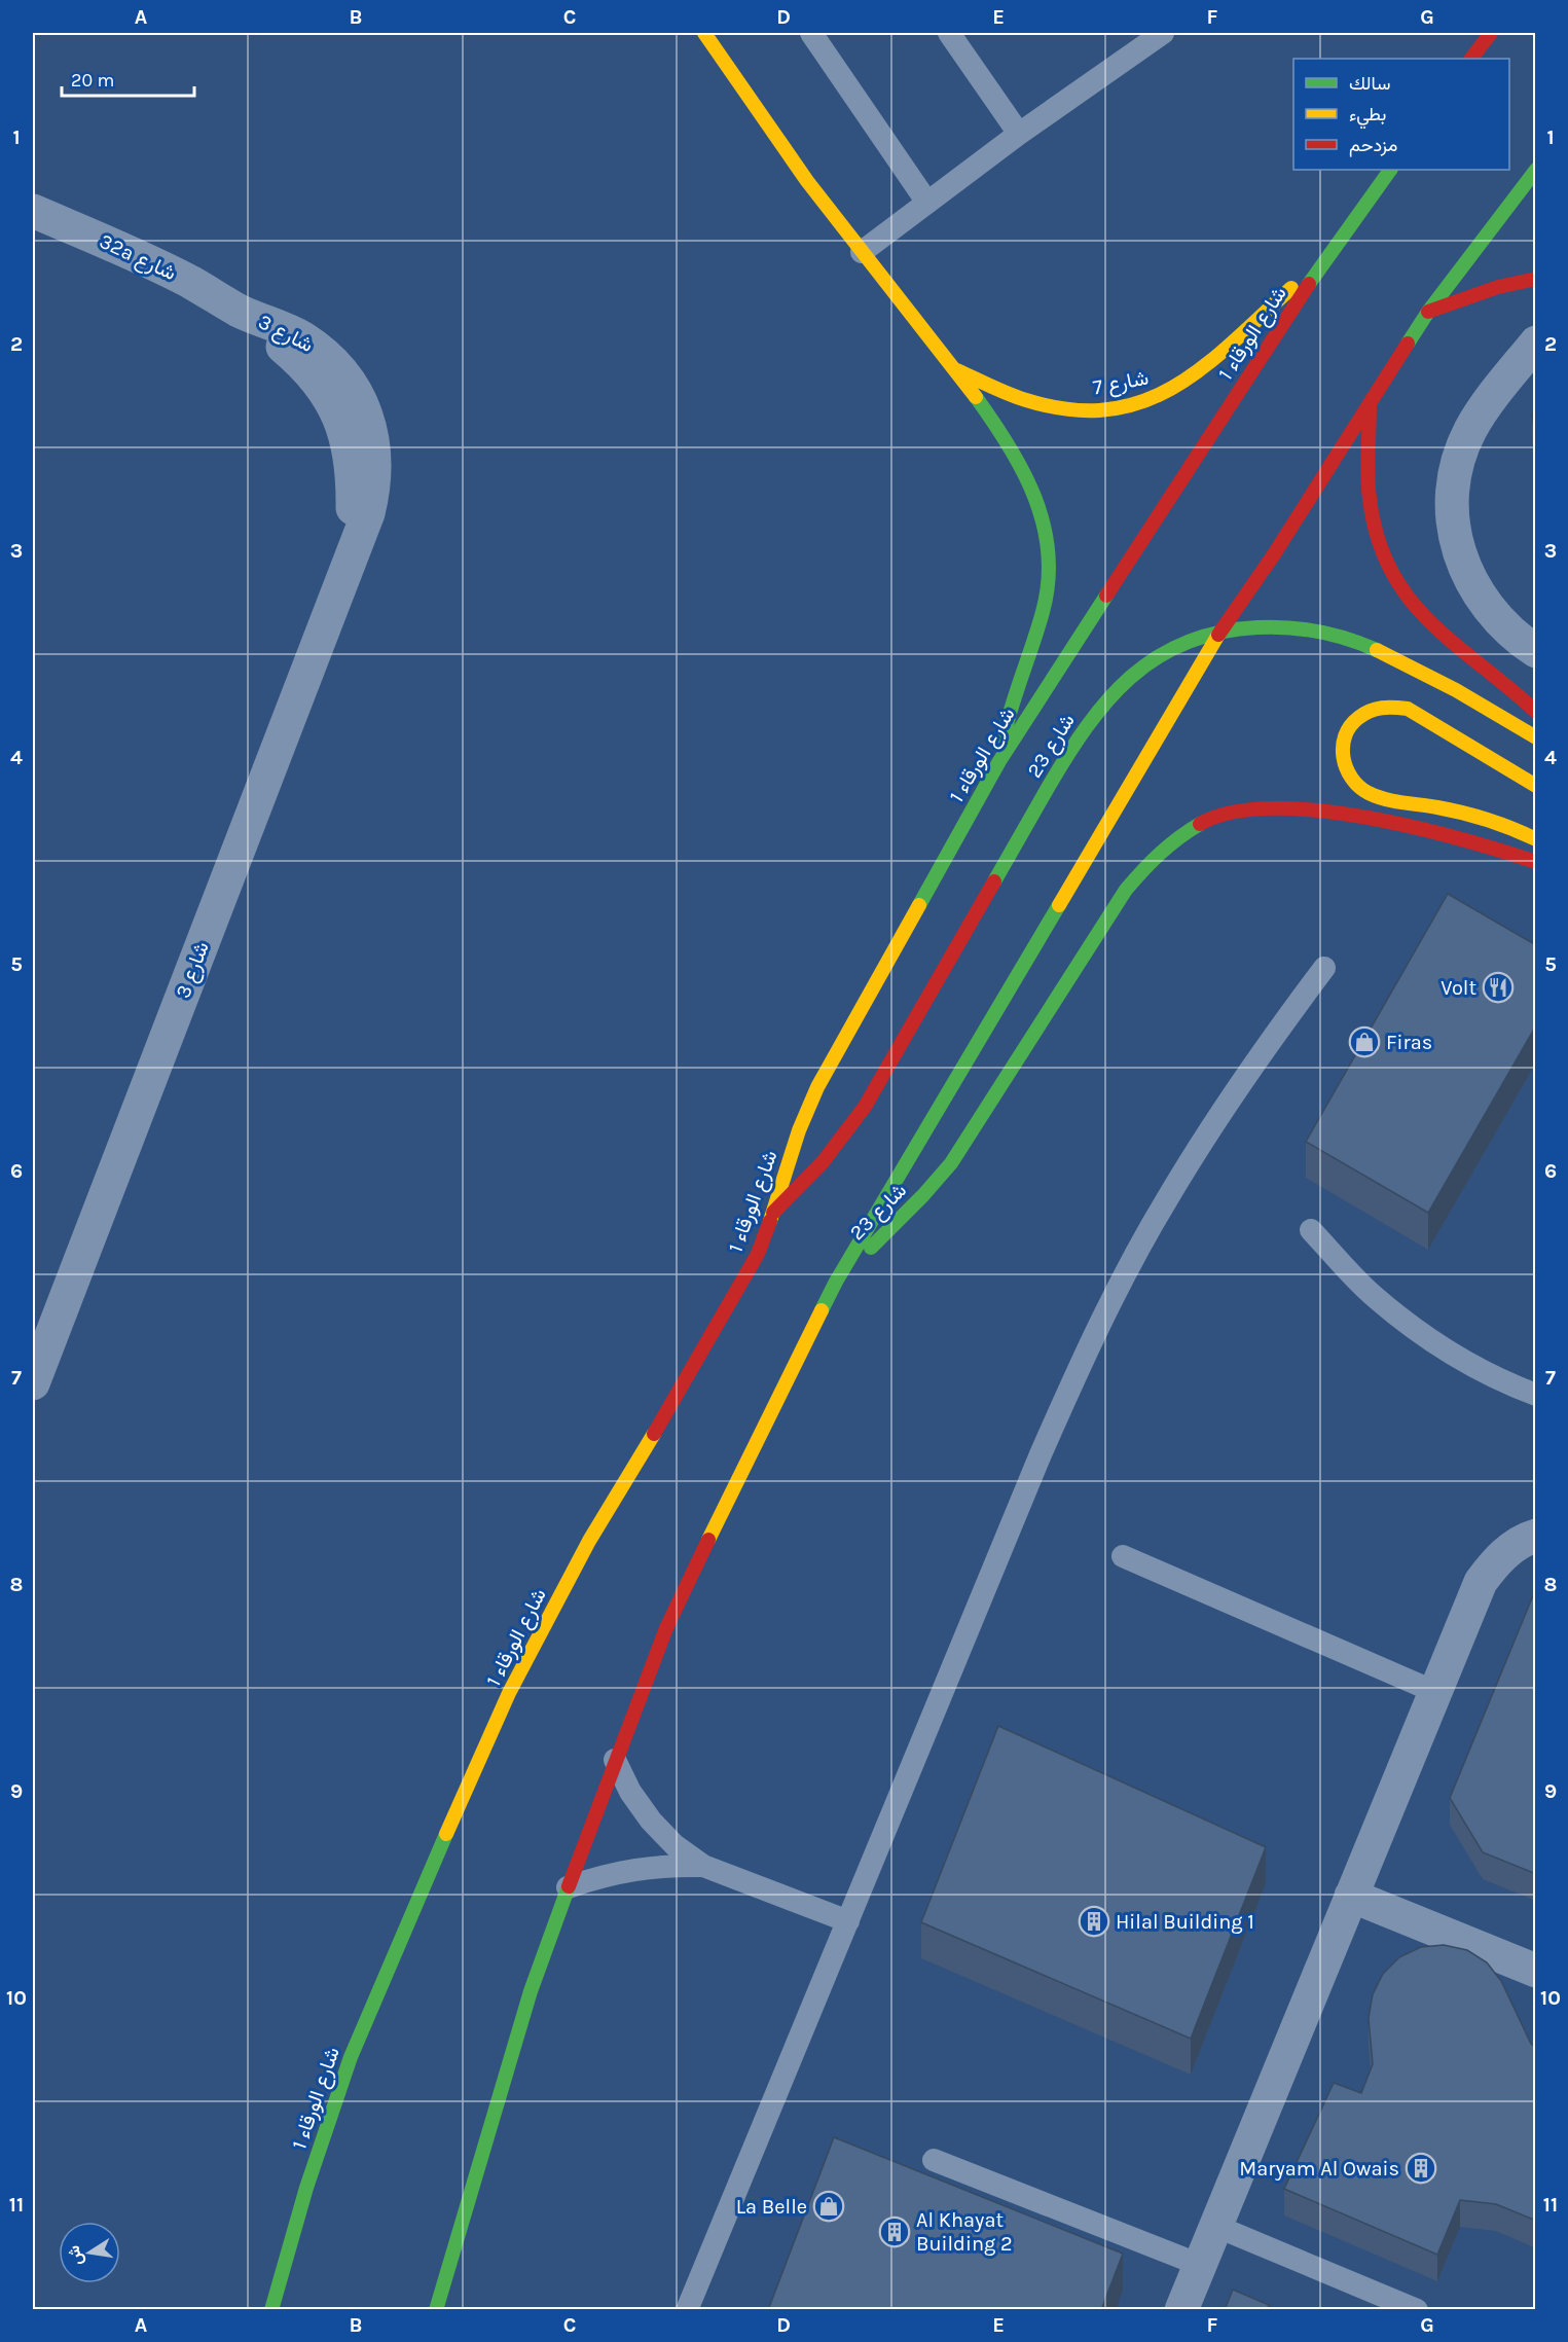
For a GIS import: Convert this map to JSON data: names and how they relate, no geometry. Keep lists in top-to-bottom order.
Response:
{
  "streets": {
    "street": [
      "32a شارع",
      "شارع 3",
      "شارع الورقاء 1",
      "شارع 7",
      "شارع 23"
    ]
  },
  "crossings": [
    ["32a شارع", "شارع 3"],
    ["شارع الورقاء 1", "شارع 7"],
    ["شارع الورقاء 1", "شارع 23"]
  ],
  "places": {
    "restaurant": ["Volt"],
    "shop": ["Firas", "La Belle"],
    "building": ["Hilal Building 1", "Maryam Al Owais", "Al Khayat Building 2"]
  },
  "legend": ["سالك", "بطيء", "مزدحم"],
  "scale_bar": "20 m",
  "north": "left",
  "grid": {
    "columns": [
      "A",
      "B",
      "C",
      "D",
      "E",
      "F",
      "G"
    ],
    "rows": [
      "1",
      "2",
      "3",
      "4",
      "5",
      "6",
      "7",
      "8",
      "9",
      "10",
      "11"
    ]
  }
}
